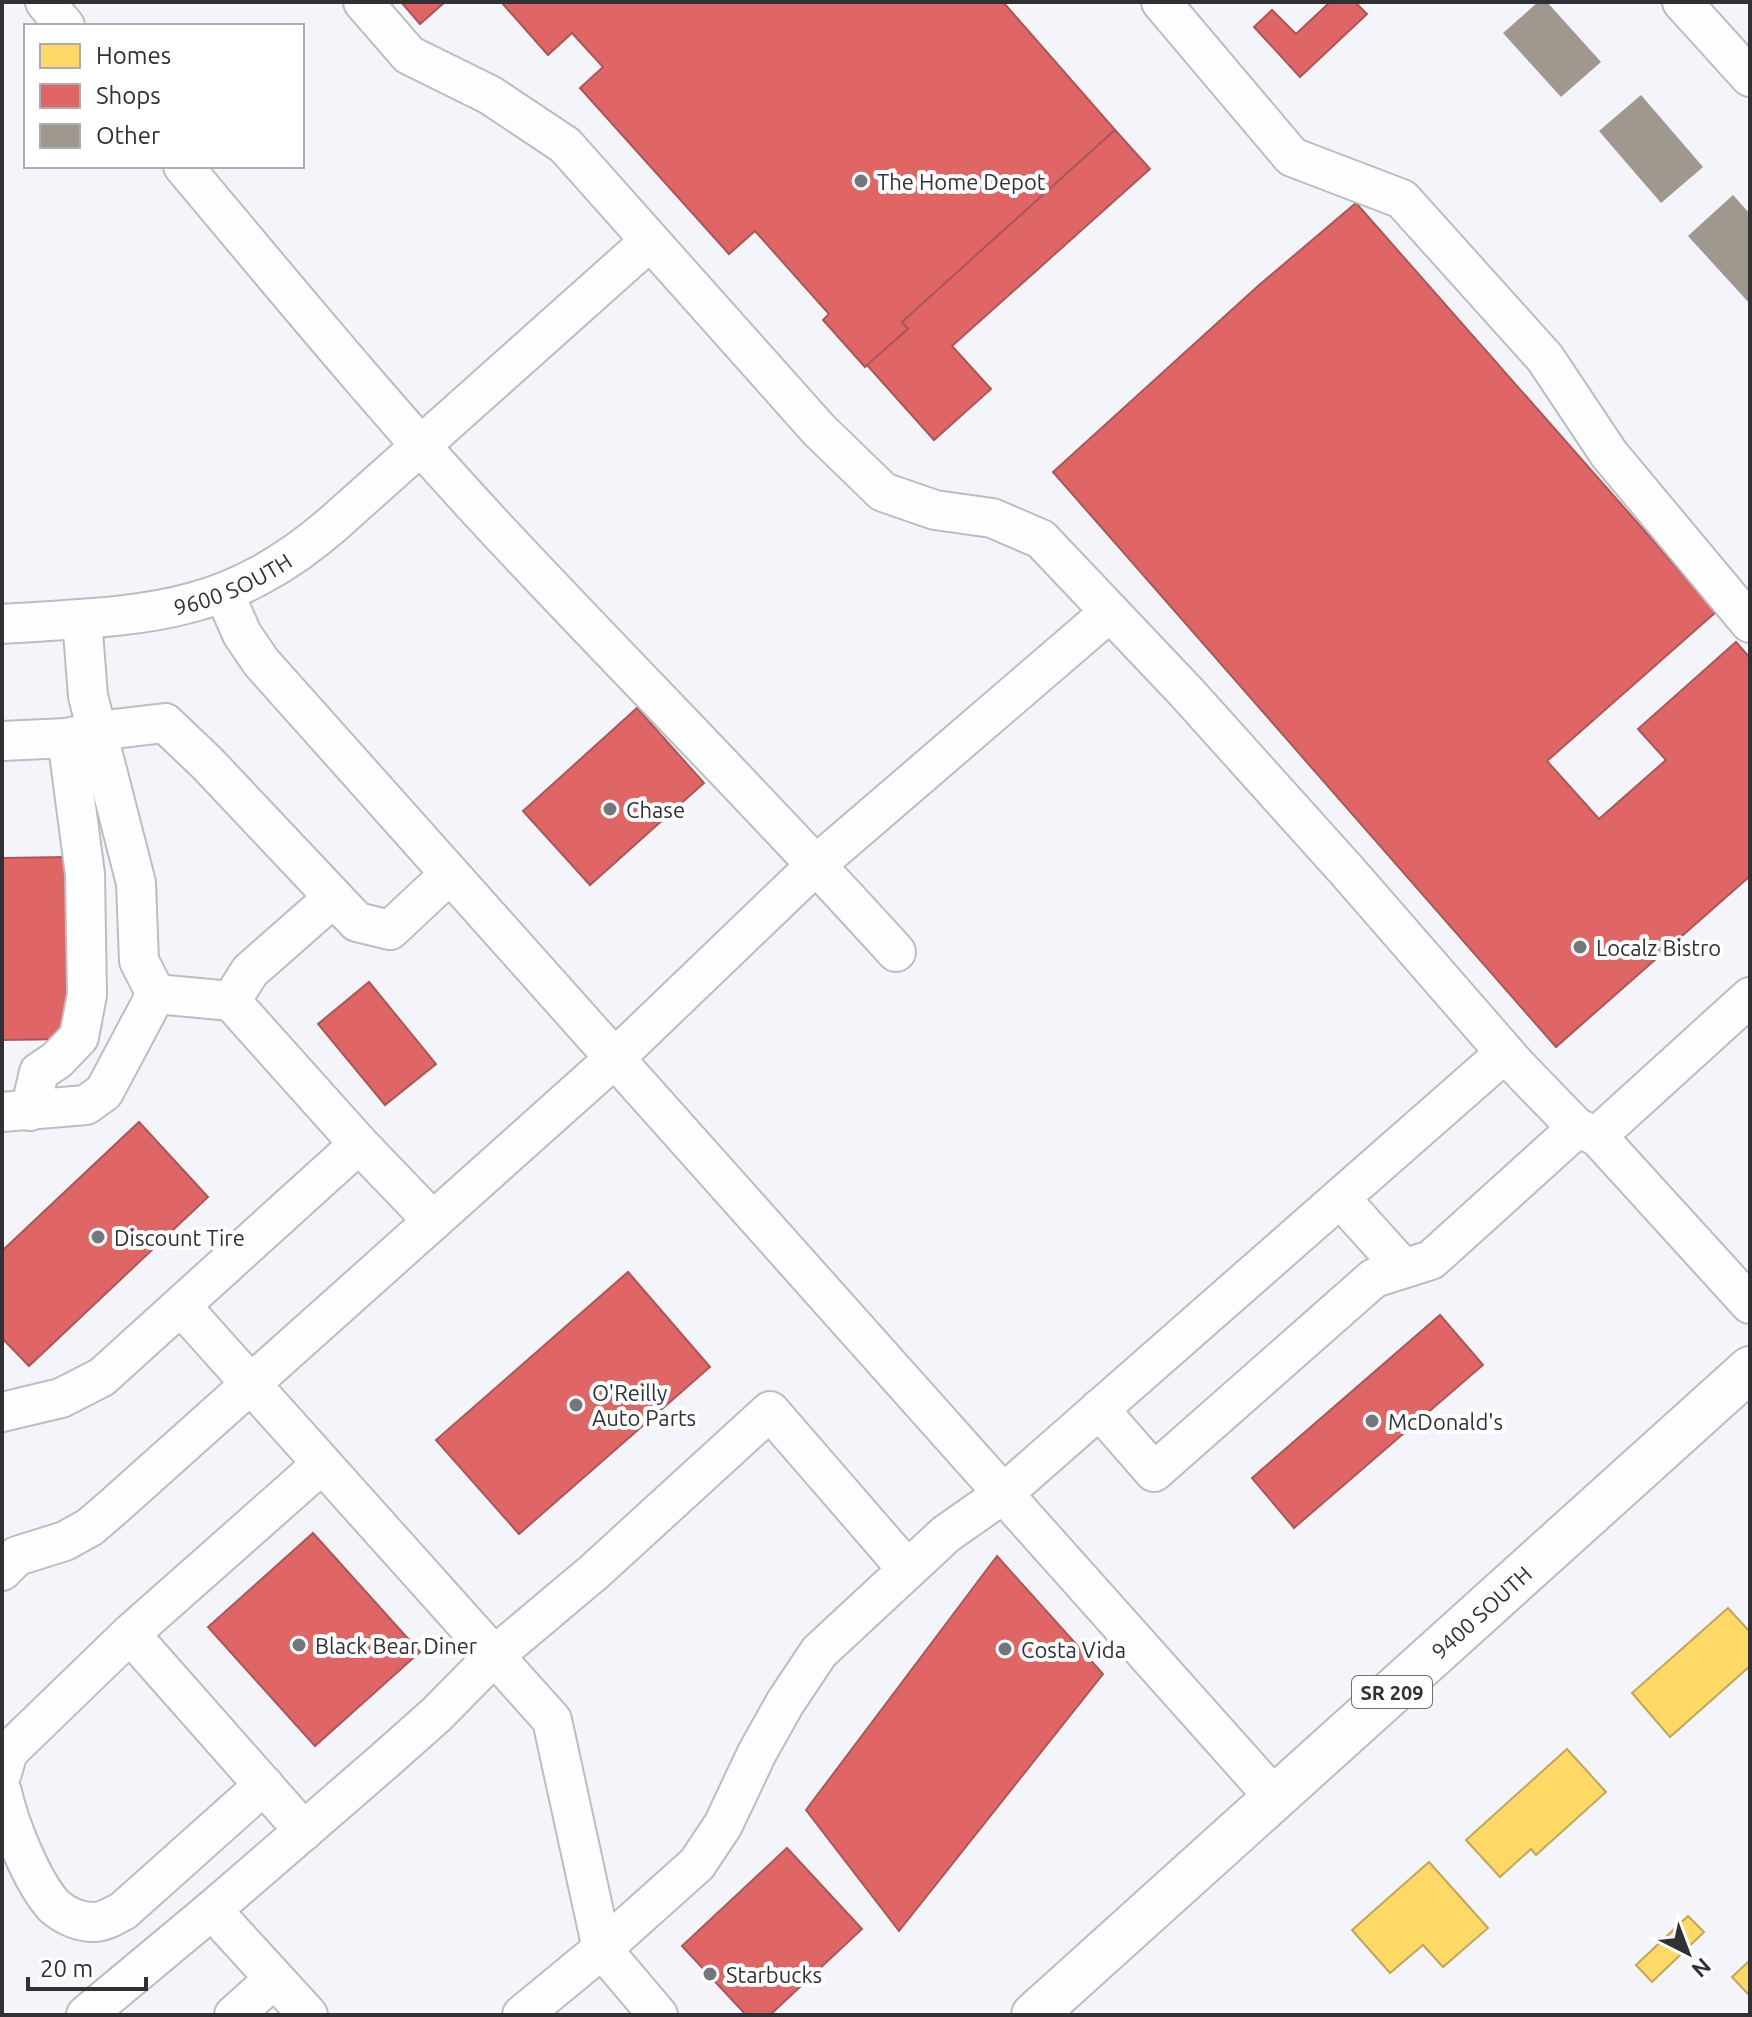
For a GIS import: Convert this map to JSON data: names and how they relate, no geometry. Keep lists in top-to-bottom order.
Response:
{
  "streets": {
    "main road": ["9400 SOUTH", "SR 209"],
    "street": ["9600 SOUTH"]
  },
  "places": [
    "The Home Depot",
    "Chase",
    "Localz Bistro",
    "Discount Tire",
    "O'Reilly Auto Parts",
    "McDonald's",
    "Black Bear Diner",
    "Costa Vida",
    "Starbucks"
  ],
  "legend": ["Homes", "Shops", "Other"],
  "scale_bar": "20 m",
  "north": "bottom right"
}
